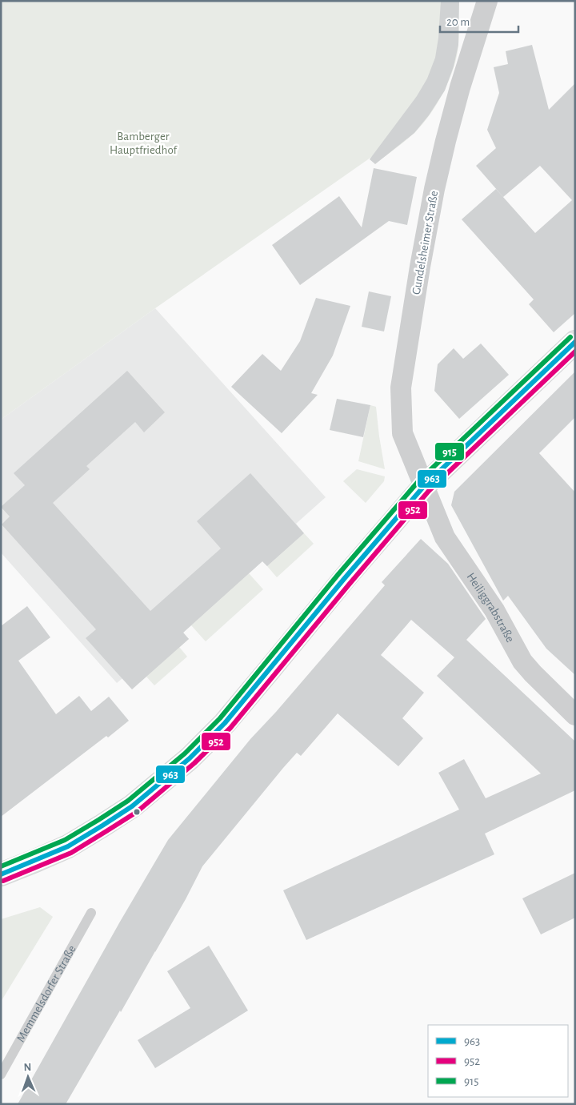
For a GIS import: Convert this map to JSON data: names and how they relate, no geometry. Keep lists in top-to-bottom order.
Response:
{
  "streets": {
    "street": ["Gundelsheimer Straße", "Heiliggrabstraße"],
    "lane": ["Memmelsdorfer Straße"]
  },
  "crossings": [
    ["Gundelsheimer Straße", "Heiliggrabstraße"]
  ],
  "parks": ["Bamberger Hauptfriedhof"],
  "lines": ["transit line 915", "transit line 963", "transit line 952"],
  "legend": ["963", "952", "915"],
  "scale_bar": "20 m",
  "north": "top"
}
